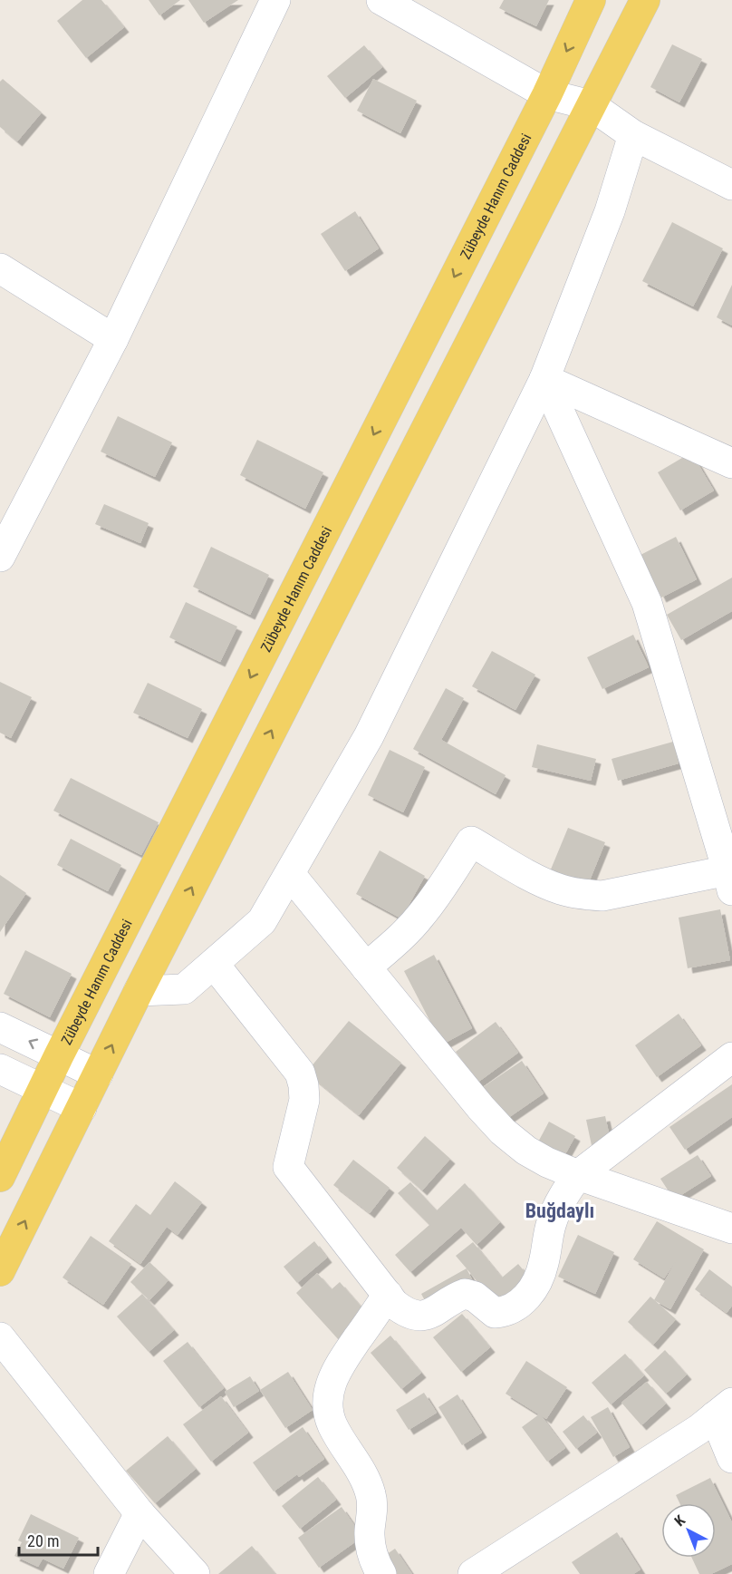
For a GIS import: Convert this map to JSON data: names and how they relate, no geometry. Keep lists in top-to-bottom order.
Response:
{
  "streets": {
    "main road": ["Zübeyde Hanım Caddesi"]
  },
  "districts": ["Buğdaylı"],
  "scale_bar": "20 m",
  "north": "top left"
}
